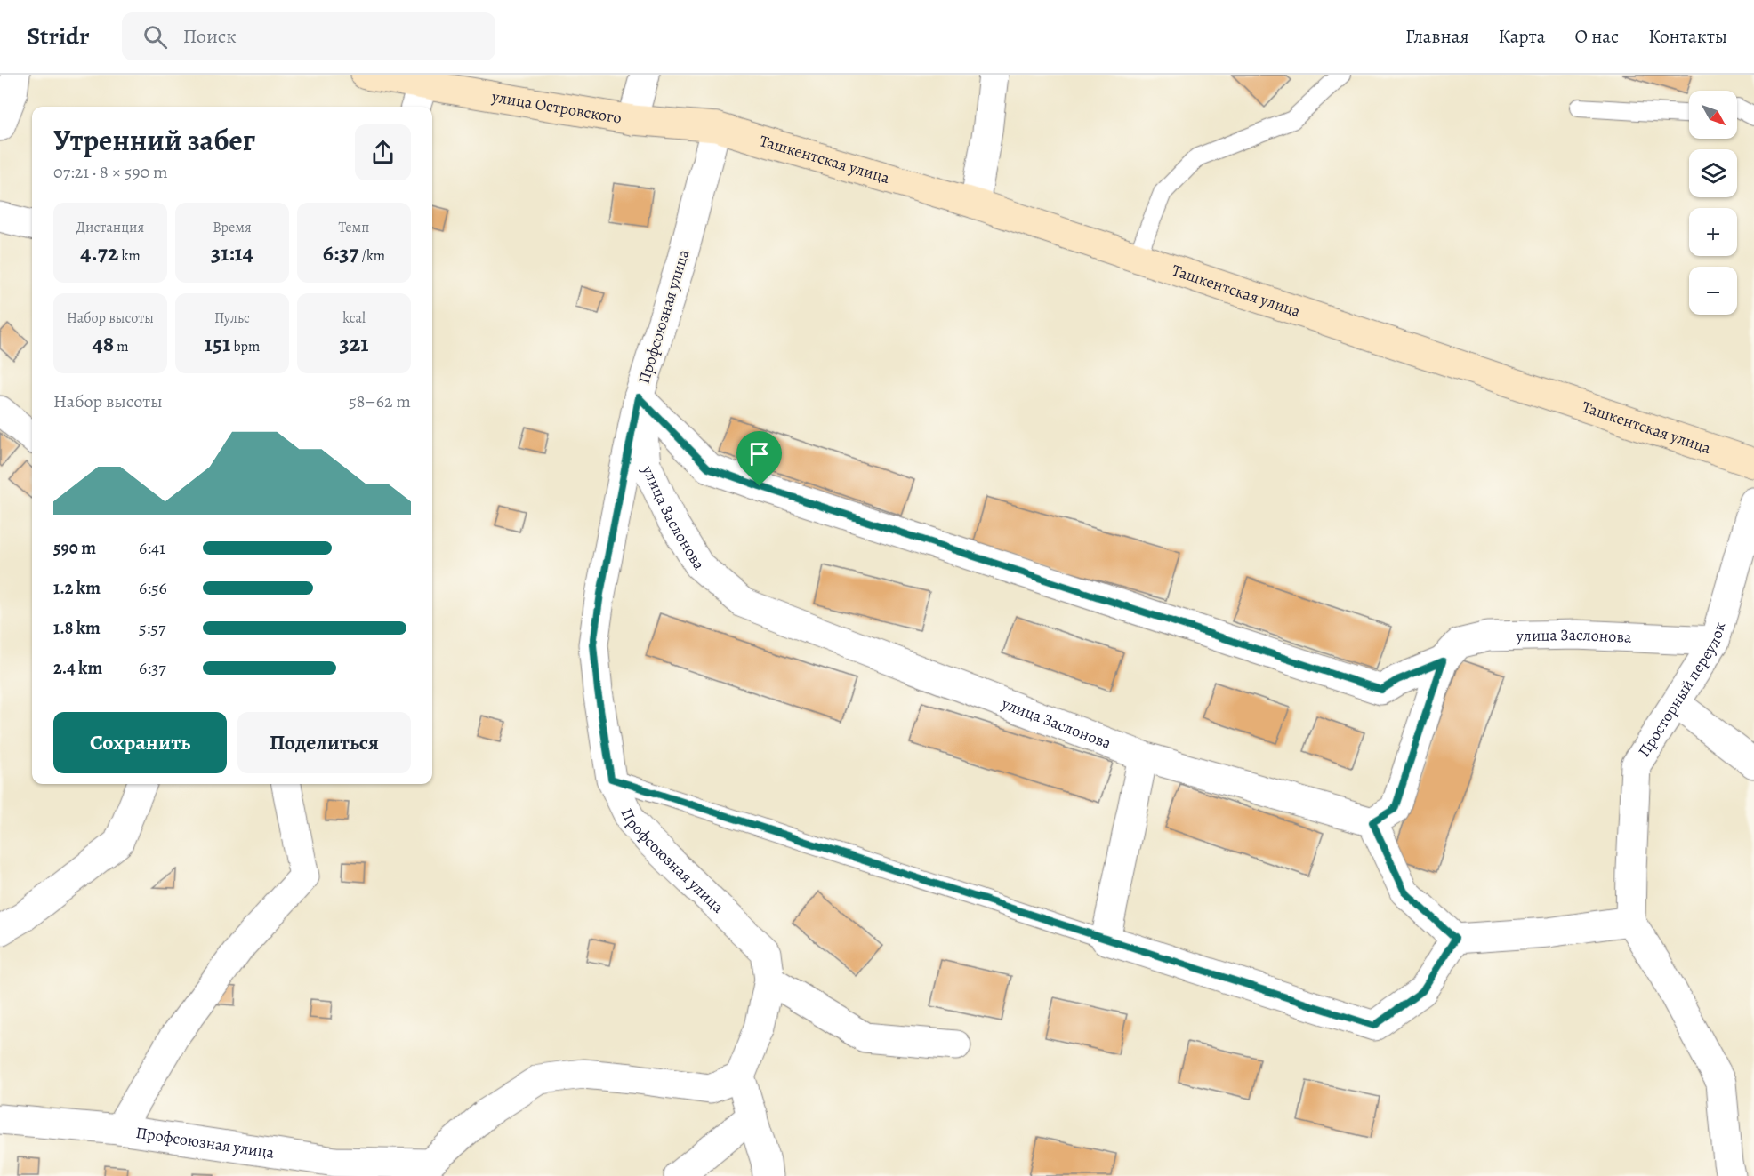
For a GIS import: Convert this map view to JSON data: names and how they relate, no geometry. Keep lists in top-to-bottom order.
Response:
{
  "streets": {
    "main road": ["улица Островского", "Ташкентская улица"],
    "street": ["Профсоюзная улица", "улица Заслонова", "Просторный переулок"]
  },
  "crossings": [
    ["улица Островского", "Ташкентская улица"],
    ["улица Островского", "Профсоюзная улица"],
    ["Ташкентская улица", "Профсоюзная улица"],
    ["Профсоюзная улица", "улица Заслонова"],
    ["улица Заслонова", "Просторный переулок"]
  ],
  "north": "bottom right",
  "page": {
    "header": "Stridr",
    "search": "Поиск",
    "nav": [
      "Главная",
      "Карта",
      "О нас",
      "Контакты"
    ],
    "map_buttons": ["+", "−"],
    "heading": ["Утренний забег", "07:21 · 8 × 590 m"],
    "stats": [
      ["Дистанция", "4.72 km"],
      ["Время", "31:14"],
      ["Темп", "6:37 /km"],
      ["Набор высоты", "48 m"],
      ["Пульс", "151 bpm"],
      ["kcal", "321"]
    ],
    "chart": ["Набор высоты", "58–62 m"],
    "list": [
      {
        "name": "590 m",
        "note": "6:41"
      },
      {
        "name": "1.2 km",
        "note": "6:56"
      },
      {
        "name": "1.8 km",
        "note": "5:57"
      },
      {
        "name": "2.4 km",
        "note": "6:37"
      }
    ],
    "buttons": ["Сохранить", "Поделиться"]
  }
}
